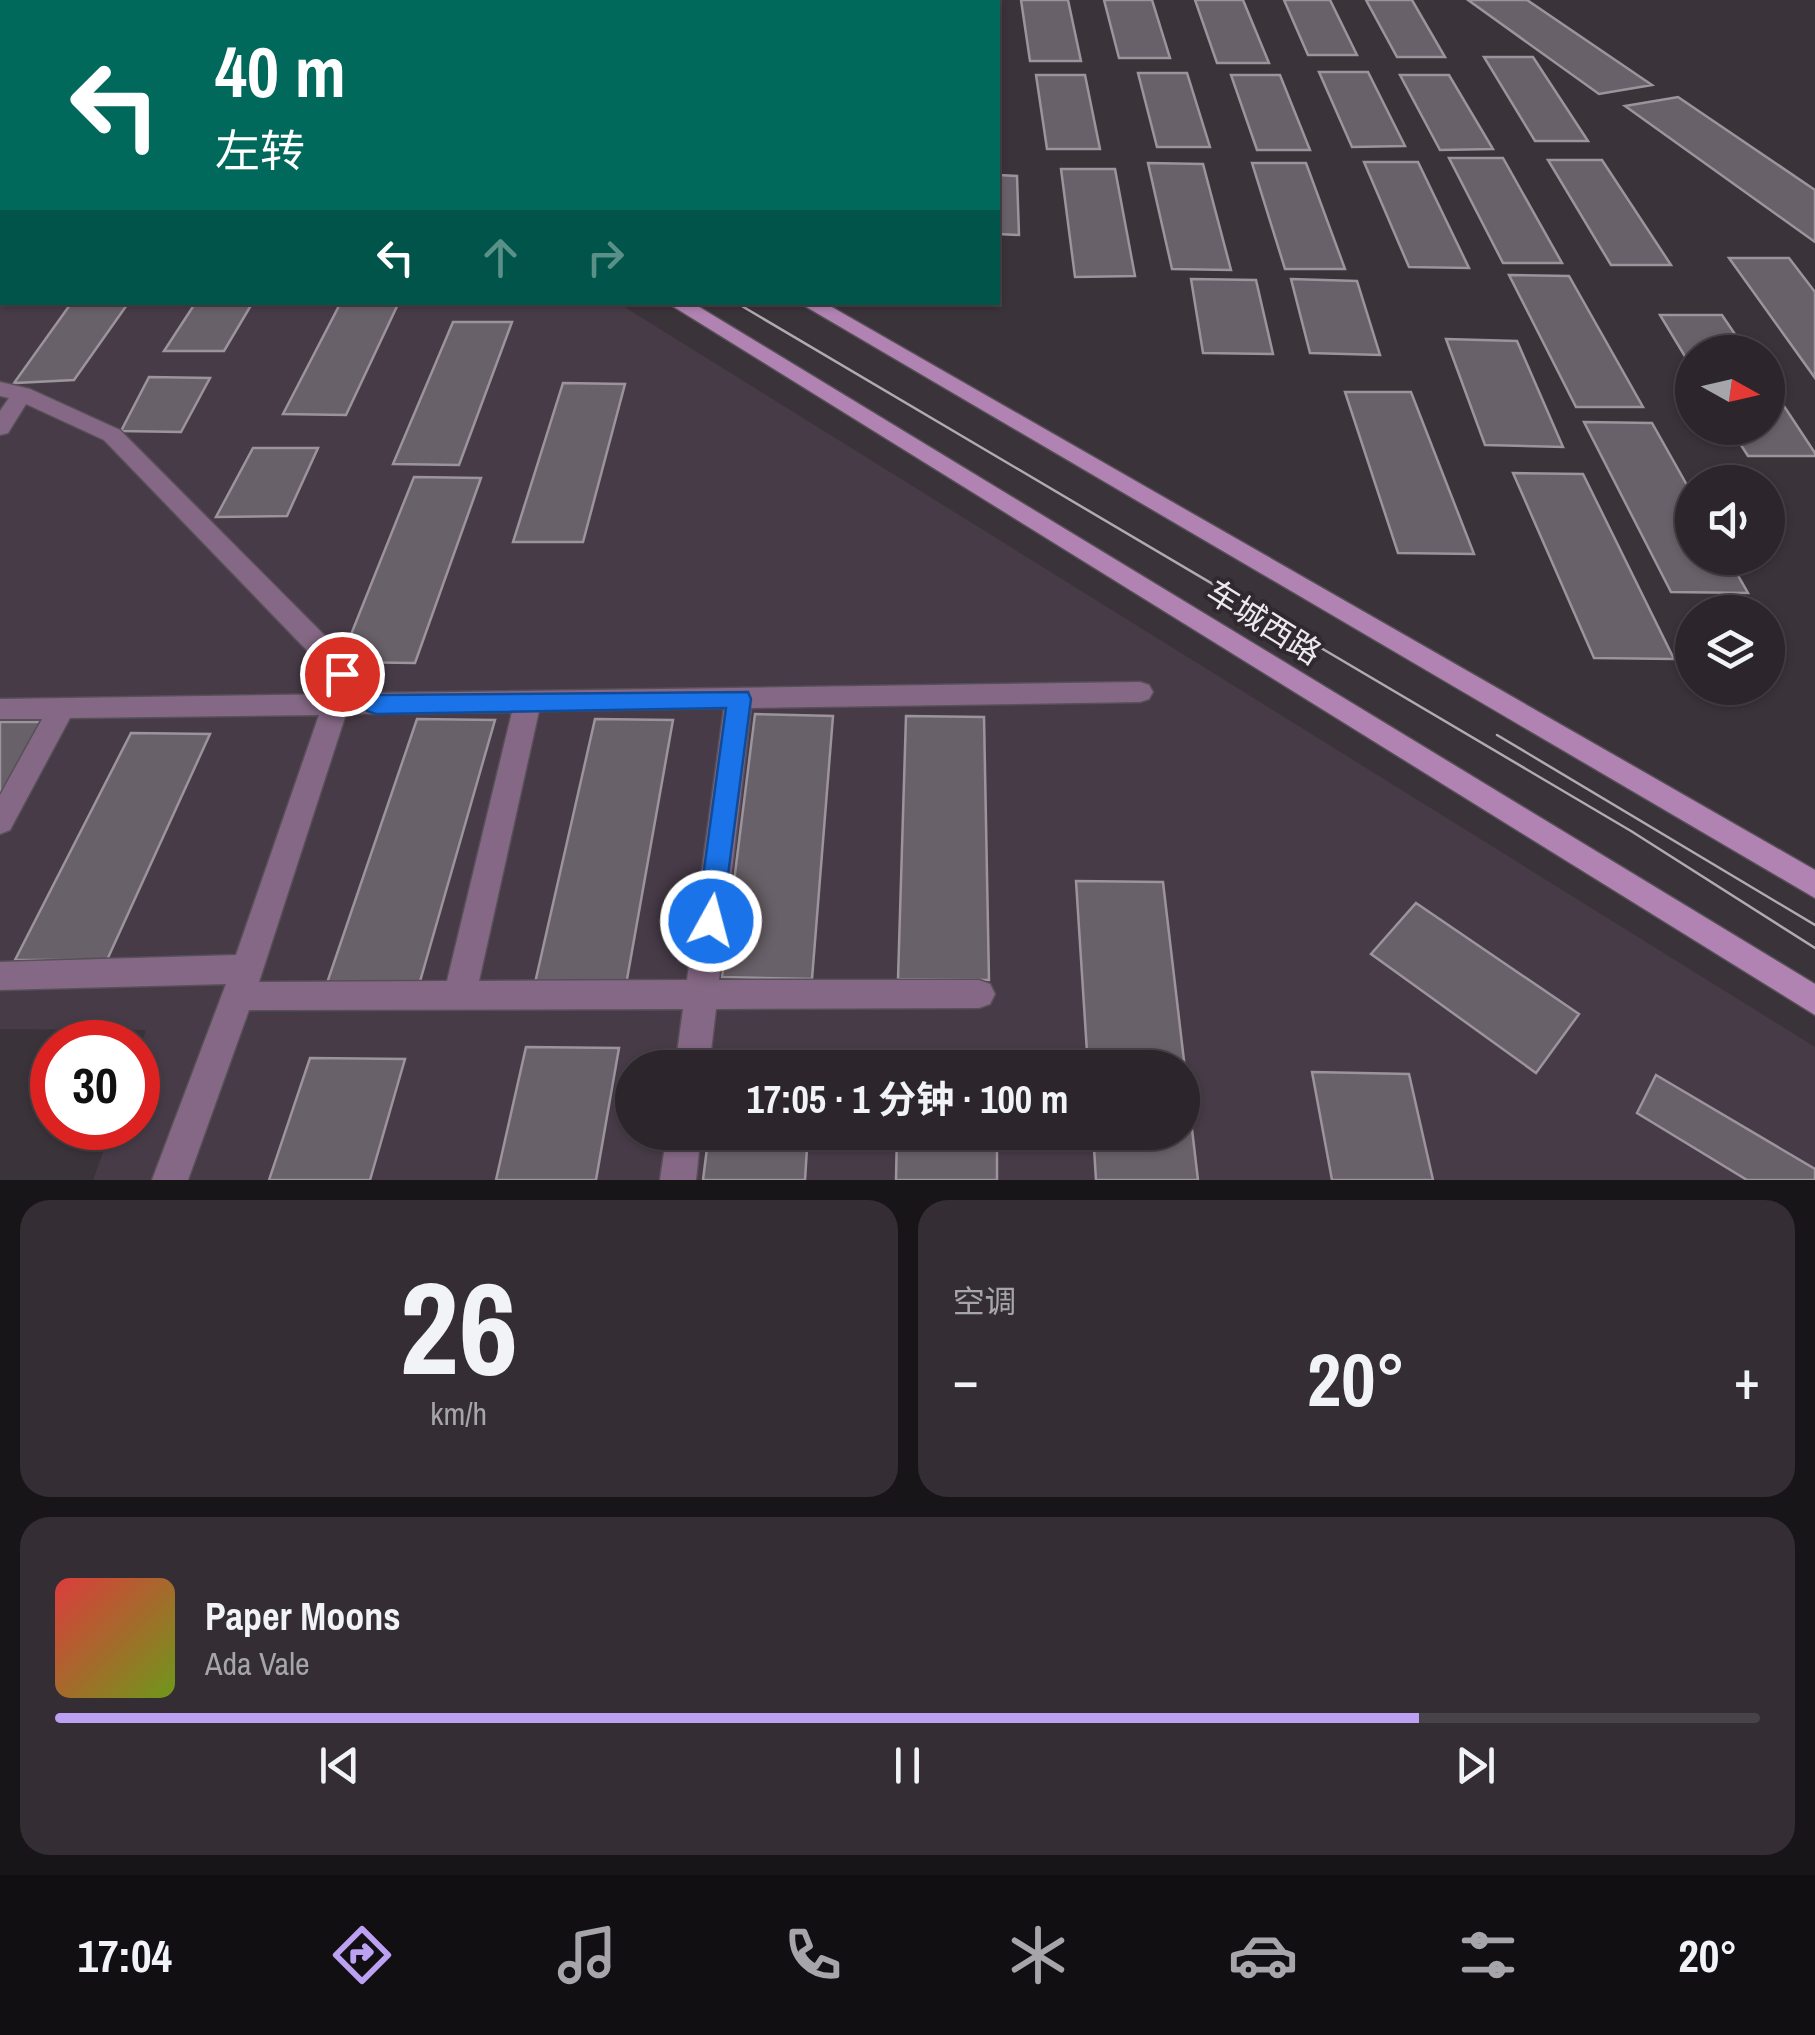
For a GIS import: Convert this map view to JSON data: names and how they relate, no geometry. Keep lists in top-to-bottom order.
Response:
{
  "streets": {
    "main road": ["车城西路"]
  },
  "north": "right",
  "page": {
    "turn": ["40 m", "左转"],
    "limit": "30",
    "trip": "17:05 · 1 分钟 · 100 m",
    "tile": [
      ["26", "km/h"],
      "空调"
    ],
    "heat": ["−", "20°", "+"],
    "song": ["Paper Moons", "Ada Vale"],
    "tabs": ["17:04", "20°"]
  }
}
